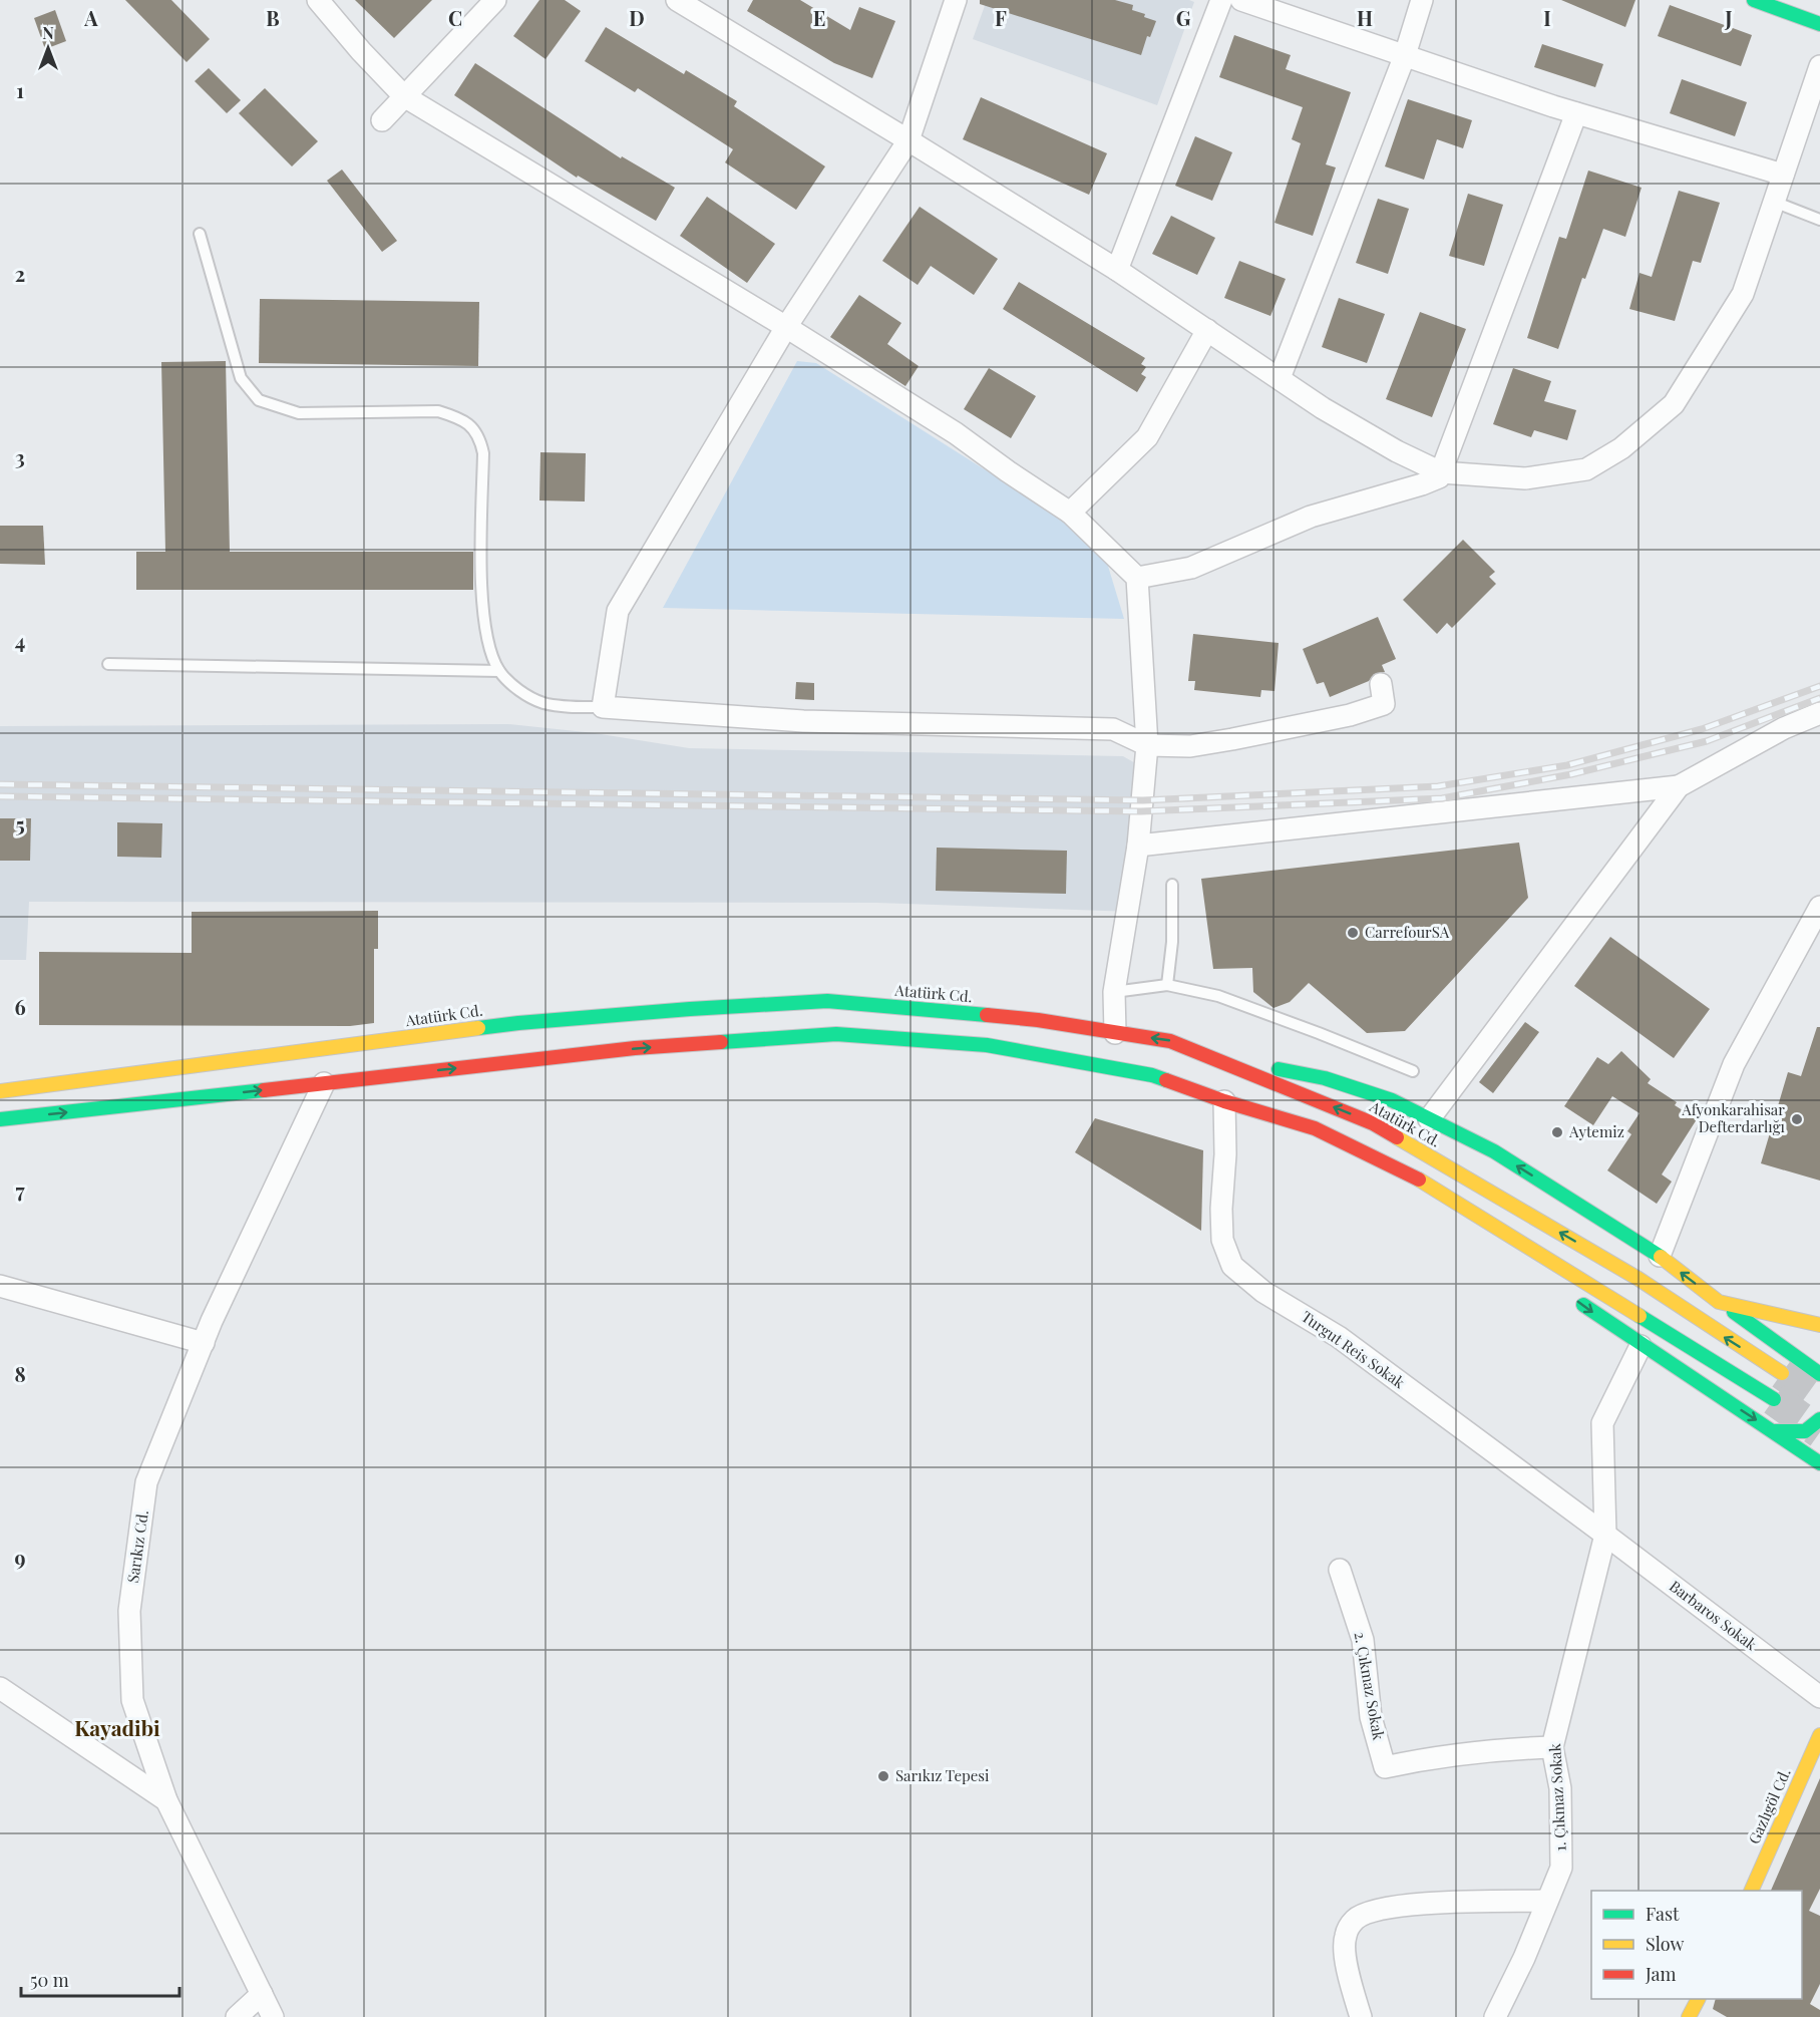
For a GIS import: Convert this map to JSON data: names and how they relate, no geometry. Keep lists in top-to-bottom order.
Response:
{
  "streets": {
    "main road": ["Atatürk Cd.", "Gazlıgöl Cd."],
    "street": [
      "Turgut Reis Sokak",
      "Sarıkız Cd.",
      "Barbaros Sokak",
      "2. Çıkmaz Sokak",
      "1. Çıkmaz Sokak"
    ]
  },
  "crossings": [
    ["Turgut Reis Sokak", "Barbaros Sokak"],
    ["Turgut Reis Sokak", "1. Çıkmaz Sokak"],
    ["Barbaros Sokak", "1. Çıkmaz Sokak"],
    ["2. Çıkmaz Sokak", "1. Çıkmaz Sokak"]
  ],
  "districts": ["Kayadibi"],
  "places": [
    "CarrefourSA",
    "Afyonkarahisar Defterdarlığı",
    "Aytemiz",
    "Sarıkız Tepesi"
  ],
  "legend": ["Fast", "Slow", "Jam"],
  "scale_bar": "50 m",
  "north": "top",
  "grid": {
    "columns": [
      "A",
      "B",
      "C",
      "D",
      "E",
      "F",
      "G",
      "H",
      "I",
      "J"
    ],
    "rows": [
      "1",
      "2",
      "3",
      "4",
      "5",
      "6",
      "7",
      "8",
      "9"
    ]
  }
}
